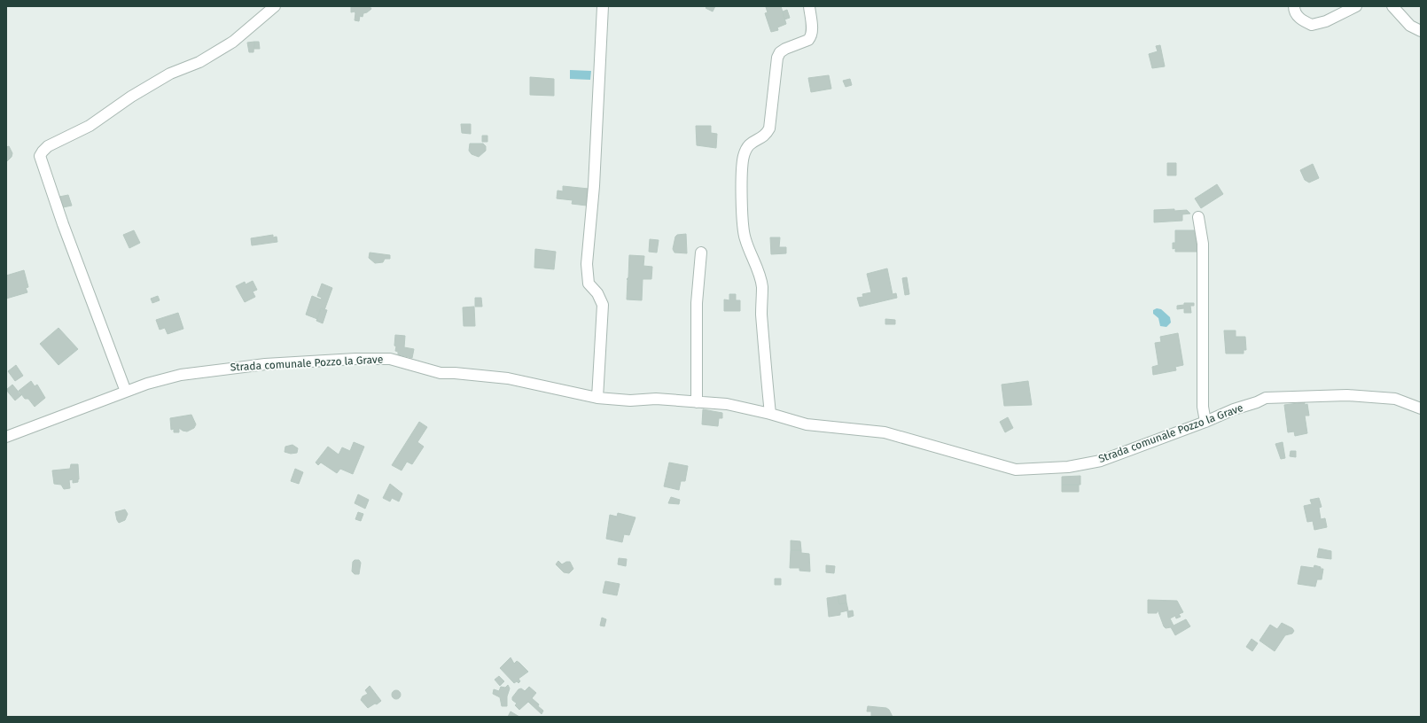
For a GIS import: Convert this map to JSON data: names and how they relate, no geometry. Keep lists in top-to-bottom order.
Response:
{
  "streets": {
    "street": ["Strada comunale Pozzo la Grave"]
  }
}
